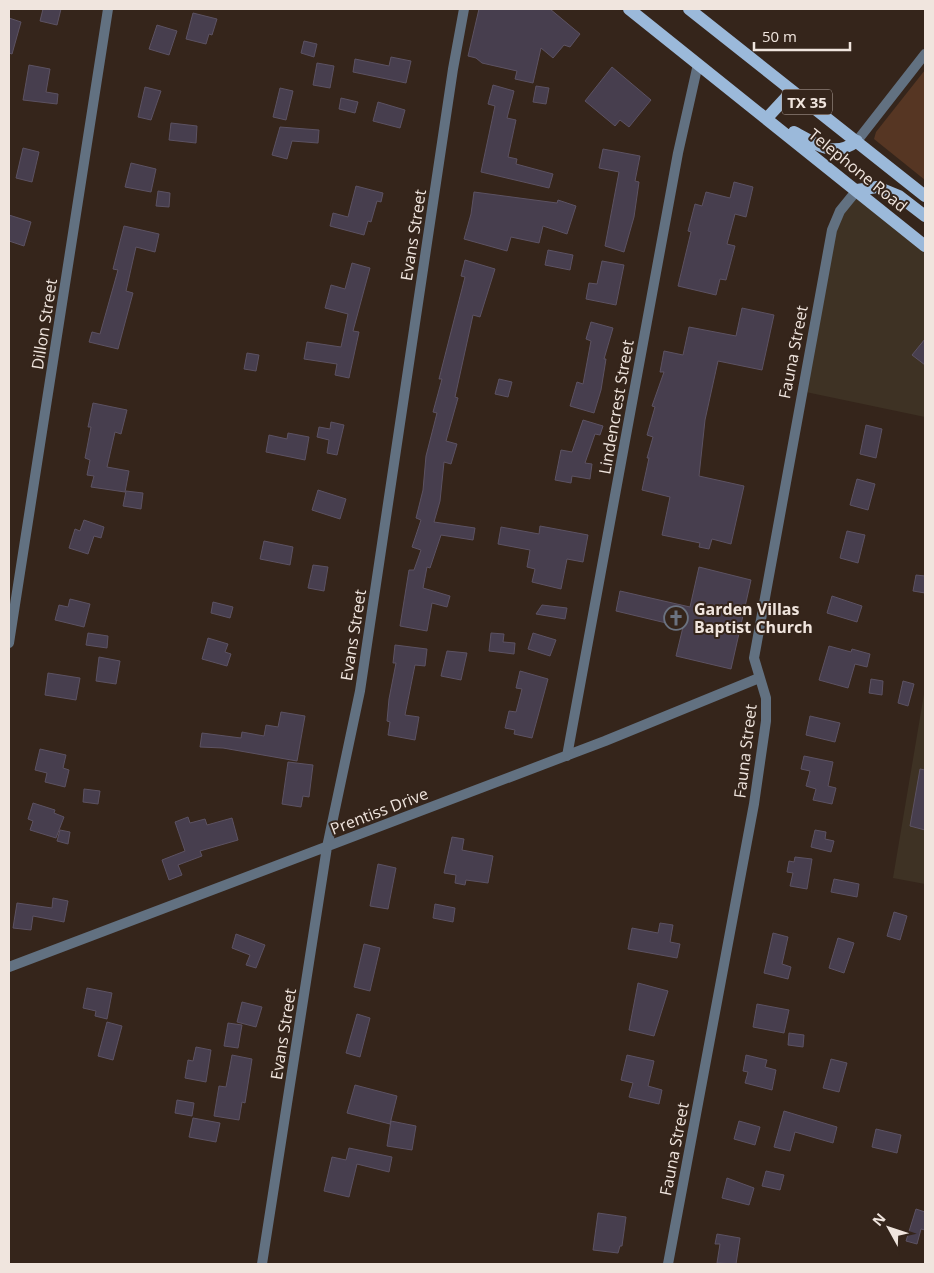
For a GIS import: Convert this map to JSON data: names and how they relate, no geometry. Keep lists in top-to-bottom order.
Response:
{
  "streets": {
    "main road": ["TX 35", "Telephone Road"],
    "street": [
      "Evans Street",
      "Dillon Street",
      "Fauna Street",
      "Lindencrest Street",
      "Prentiss Drive"
    ]
  },
  "crossings": [
    ["Telephone Road", "Fauna Street"],
    ["Telephone Road", "Lindencrest Street"],
    ["Evans Street", "Prentiss Drive"],
    ["Fauna Street", "Prentiss Drive"],
    ["Lindencrest Street", "Prentiss Drive"]
  ],
  "places": {
    "church": ["Garden Villas Baptist Church"]
  },
  "scale_bar": "50 m",
  "north": "top left"
}
